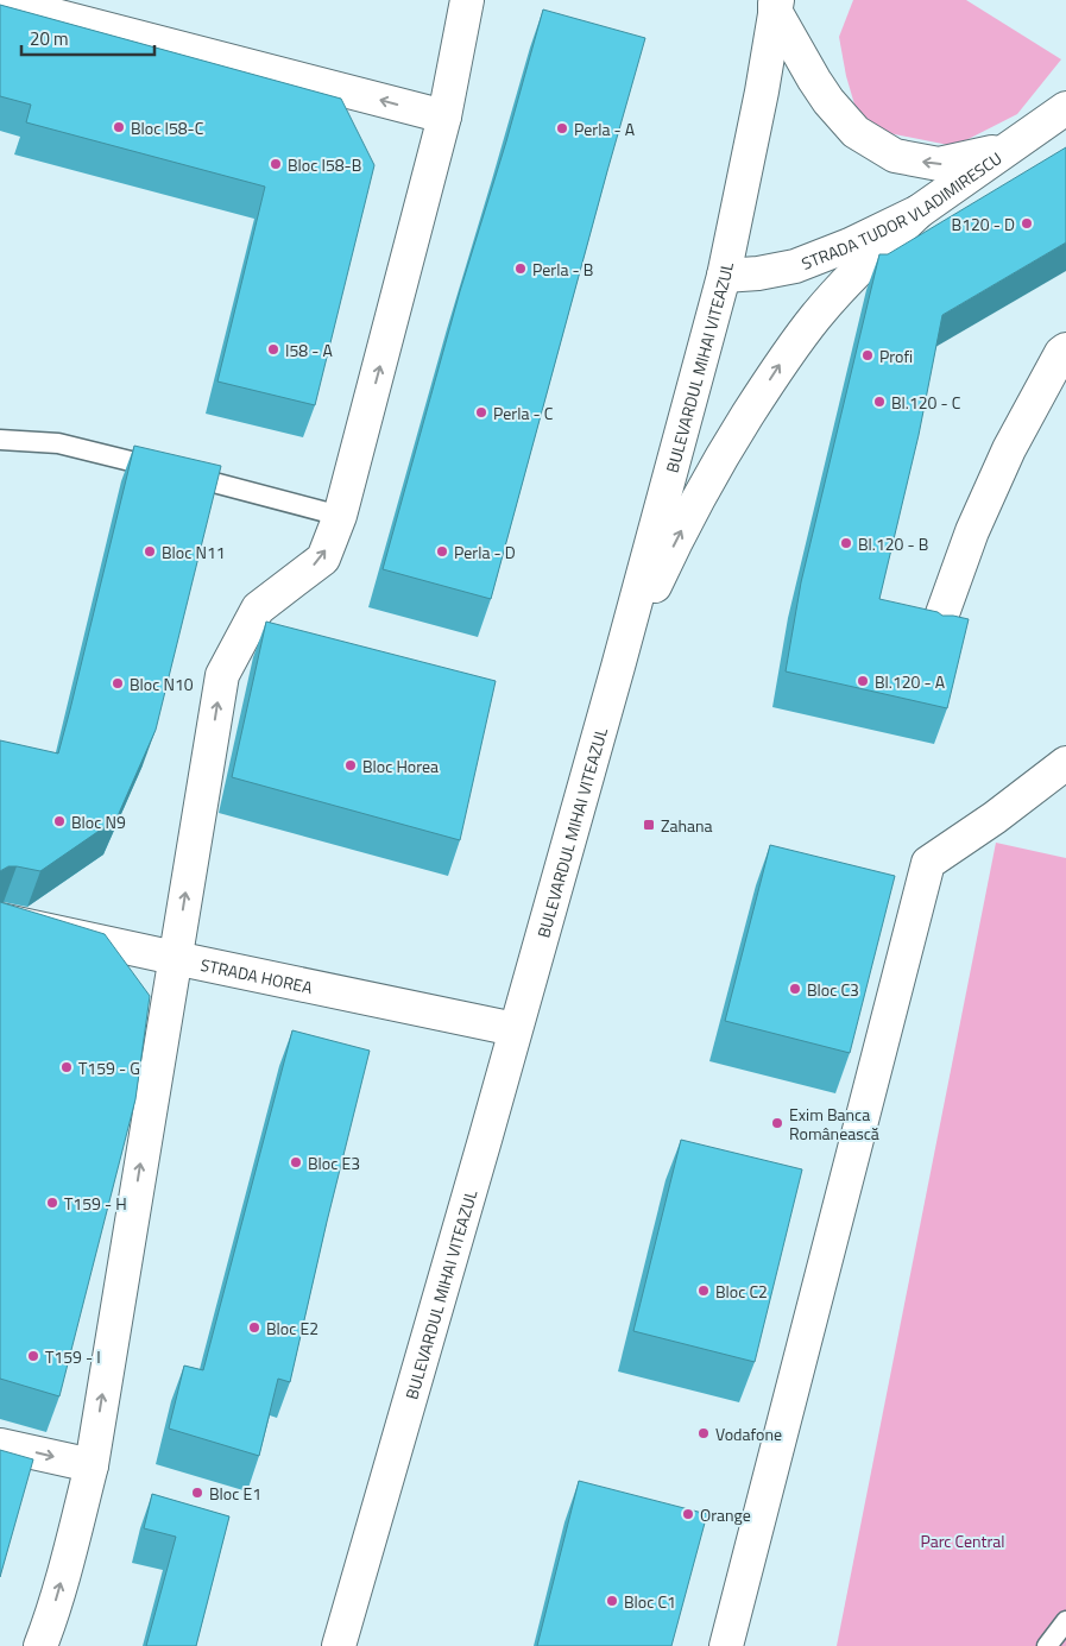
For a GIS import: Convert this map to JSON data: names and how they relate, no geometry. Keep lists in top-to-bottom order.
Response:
{
  "streets": {
    "street": ["STRADA TUDOR VLADIMIRESCU", "BULEVARDUL MIHAI VITEAZUL", "STRADA HOREA"]
  },
  "crossings": [
    ["STRADA TUDOR VLADIMIRESCU", "BULEVARDUL MIHAI VITEAZUL"],
    ["BULEVARDUL MIHAI VITEAZUL", "STRADA HOREA"]
  ],
  "parks": ["Parc Central"],
  "places": {
    "other": [
      "Bloc I58-C",
      "Perla - A",
      "Bloc I58-B",
      "B120 - D",
      "Perla - B",
      "I58 - A",
      "Profi",
      "Bl.120 - C",
      "Perla - C",
      "Bl.120 - B",
      "Bloc N11",
      "Perla - D",
      "Bl.120 - A",
      "Bloc N10",
      "Bloc Horea",
      "Bloc N9",
      "Bloc C3",
      "T159 - G",
      "Exim Banca Românească",
      "Bloc E3",
      "T159 - H",
      "Bloc C2",
      "Bloc E2",
      "T159 - I",
      "Vodafone",
      "Bloc E1",
      "Orange",
      "Bloc C1"
    ],
    "transit": ["Zahana"]
  },
  "scale_bar": "20 m"
}
